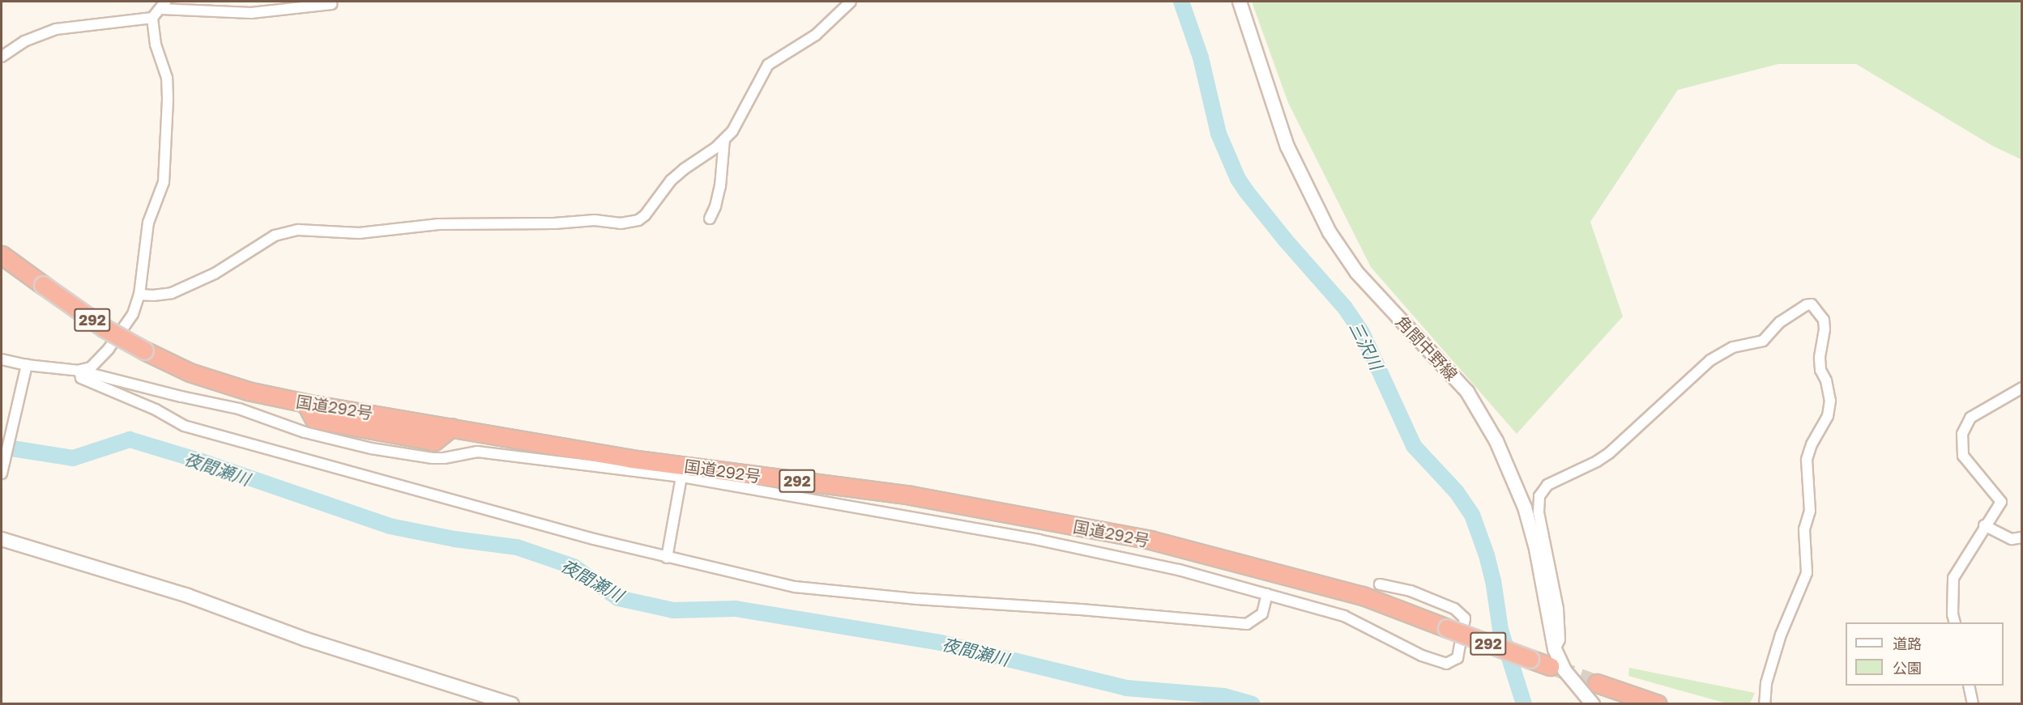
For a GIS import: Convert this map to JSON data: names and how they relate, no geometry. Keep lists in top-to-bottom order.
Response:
{
  "streets": {
    "highway": ["292", "国道292号"],
    "main road": ["角間中野線"]
  },
  "water": ["三沢川", "夜間瀬川"],
  "legend": ["道路", "公園"]
}
